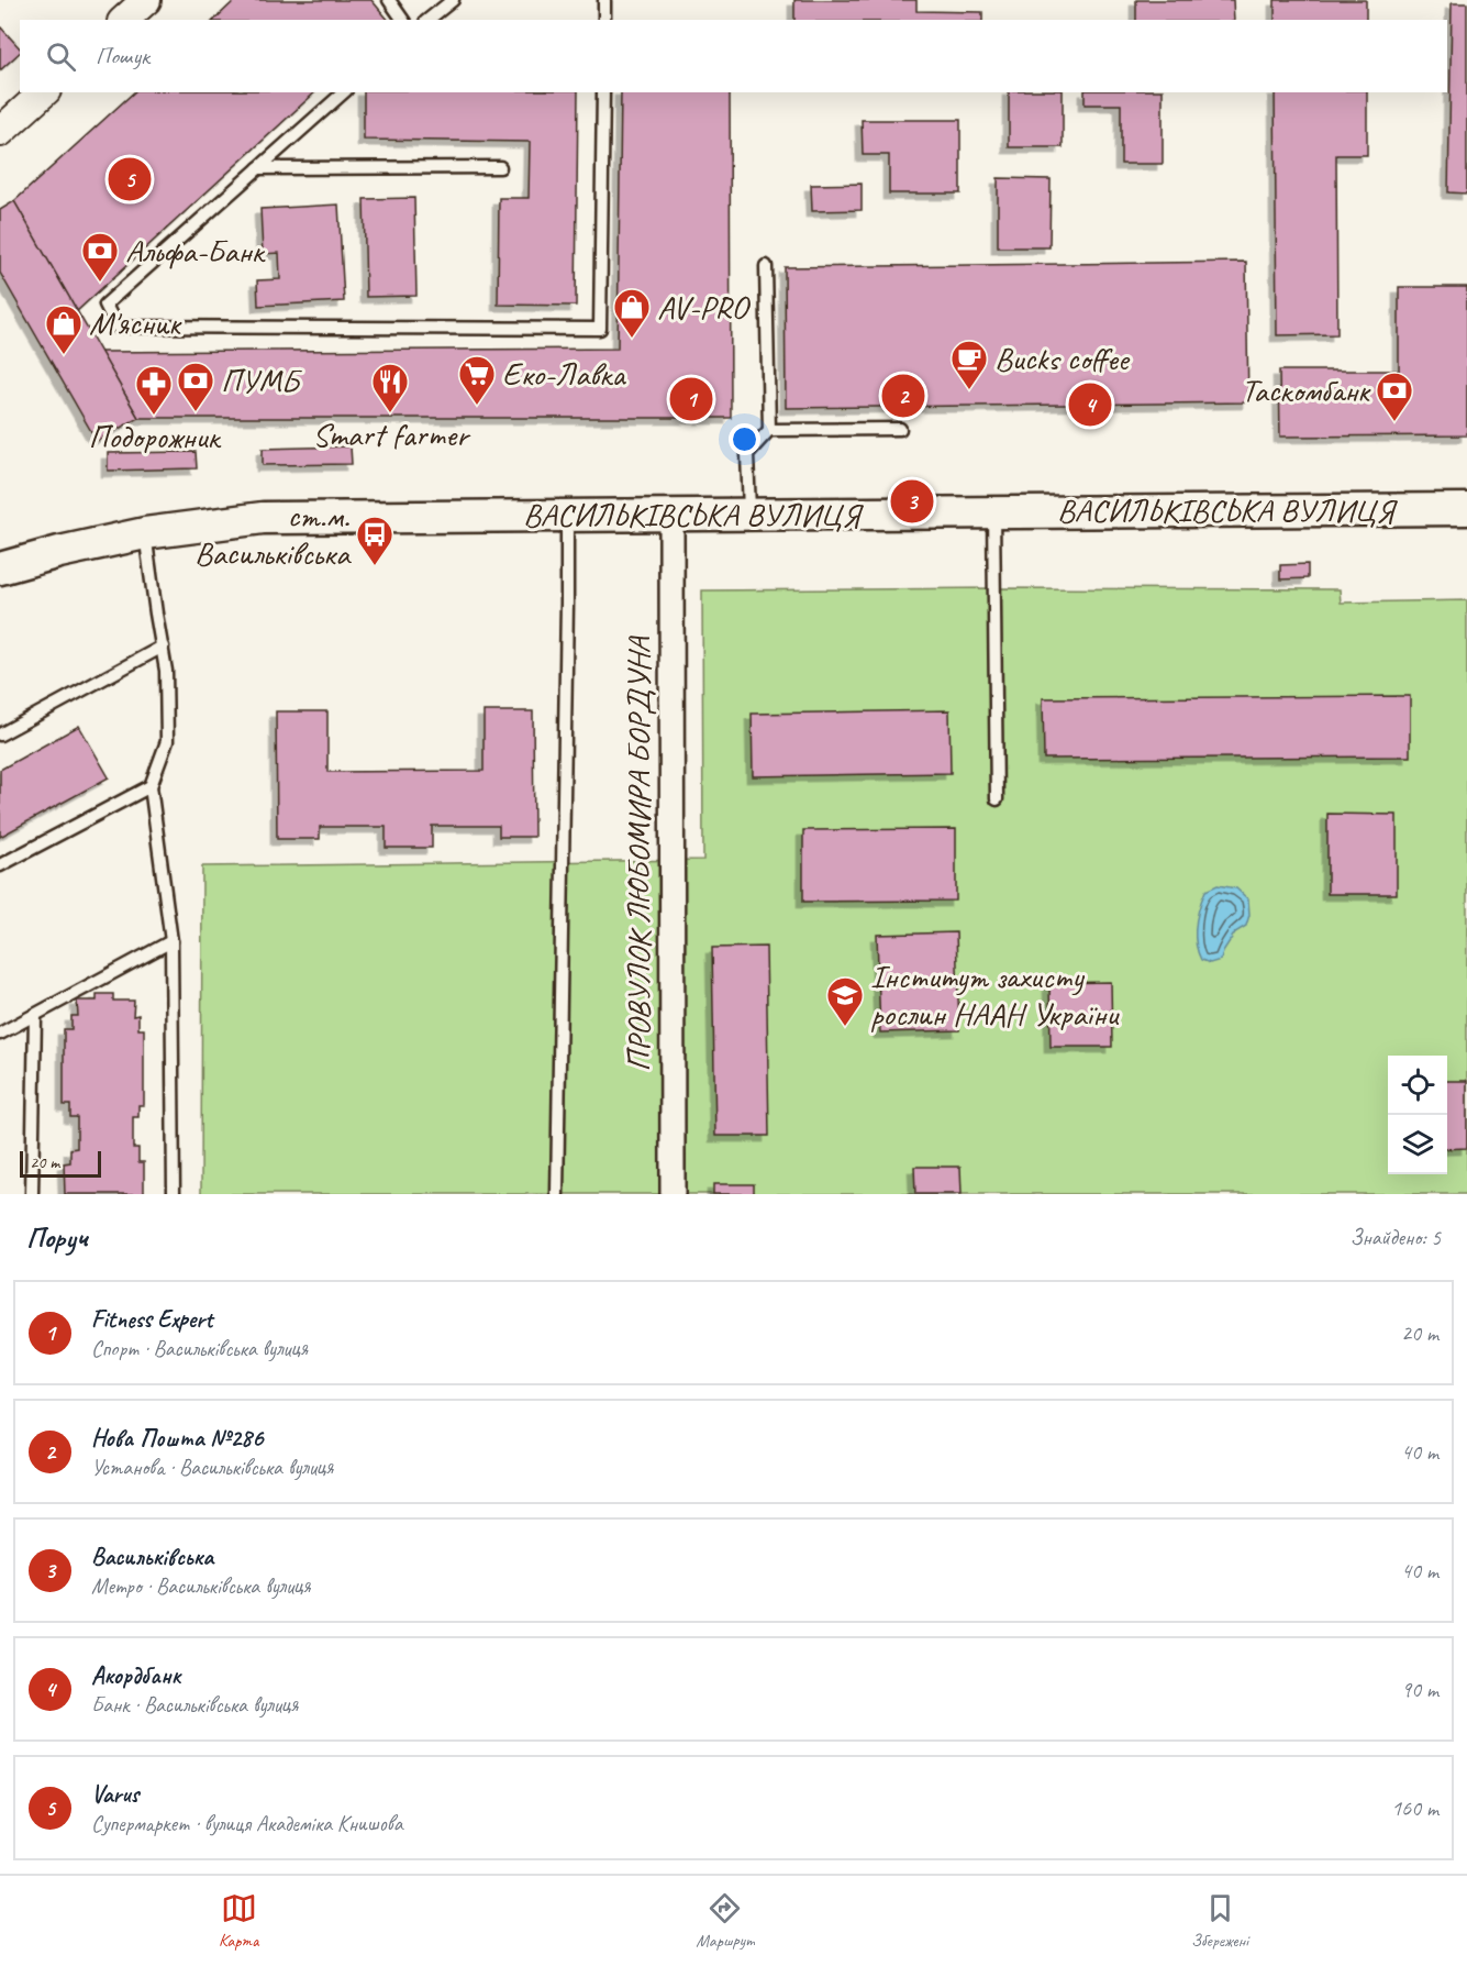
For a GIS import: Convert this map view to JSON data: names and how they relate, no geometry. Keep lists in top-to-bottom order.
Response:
{
  "streets": {
    "main road": ["ВАСИЛЬКІВСЬКА ВУЛИЦЯ"],
    "street": ["ПРОВУЛОК ЛЮБОМИРА БОРДУНА"]
  },
  "crossings": [
    ["ВАСИЛЬКІВСЬКА ВУЛИЦЯ", "ПРОВУЛОК ЛЮБОМИРА БОРДУНА"]
  ],
  "places": {
    "bank": ["Альфа-Банк", "ПУМБ", "Таскомбанк"],
    "shop": ["AV-PRO", "М'ясник"],
    "cafe": ["Bucks coffee"],
    "supermarket": ["Еко-Лавка"],
    "restaurant": ["Smart farmer"],
    "pharmacy": ["Подорожник"],
    "bus stop": ["ст.м. Васильківська"],
    "school or university": ["Інститут захисту рослин НААН України"]
  },
  "scale_bar": "20 m",
  "page": {
    "search": "Пошук",
    "pins": [
      "5",
      "2",
      "1",
      "4",
      "3"
    ],
    "scale": "20 m",
    "heading": ["Поруч", "Знайдено: 5"],
    "list": [
      {
        "mark": "1",
        "name": "Fitness Expert",
        "note": "Спорт · Васильківська вулиця",
        "value": "20 m"
      },
      {
        "mark": "2",
        "name": "Нова Пошта №286",
        "note": "Установа · Васильківська вулиця",
        "value": "40 m"
      },
      {
        "mark": "3",
        "name": "Васильківська",
        "note": "Метро · Васильківська вулиця",
        "value": "40 m"
      },
      {
        "mark": "4",
        "name": "Акордбанк",
        "note": "Банк · Васильківська вулиця",
        "value": "90 m"
      },
      {
        "mark": "5",
        "name": "Varus",
        "note": "Супермаркет · вулиця Академіка Книшова",
        "value": "160 m"
      }
    ],
    "nav": ["Карта", "Маршрут", "Збережені"]
  }
}
